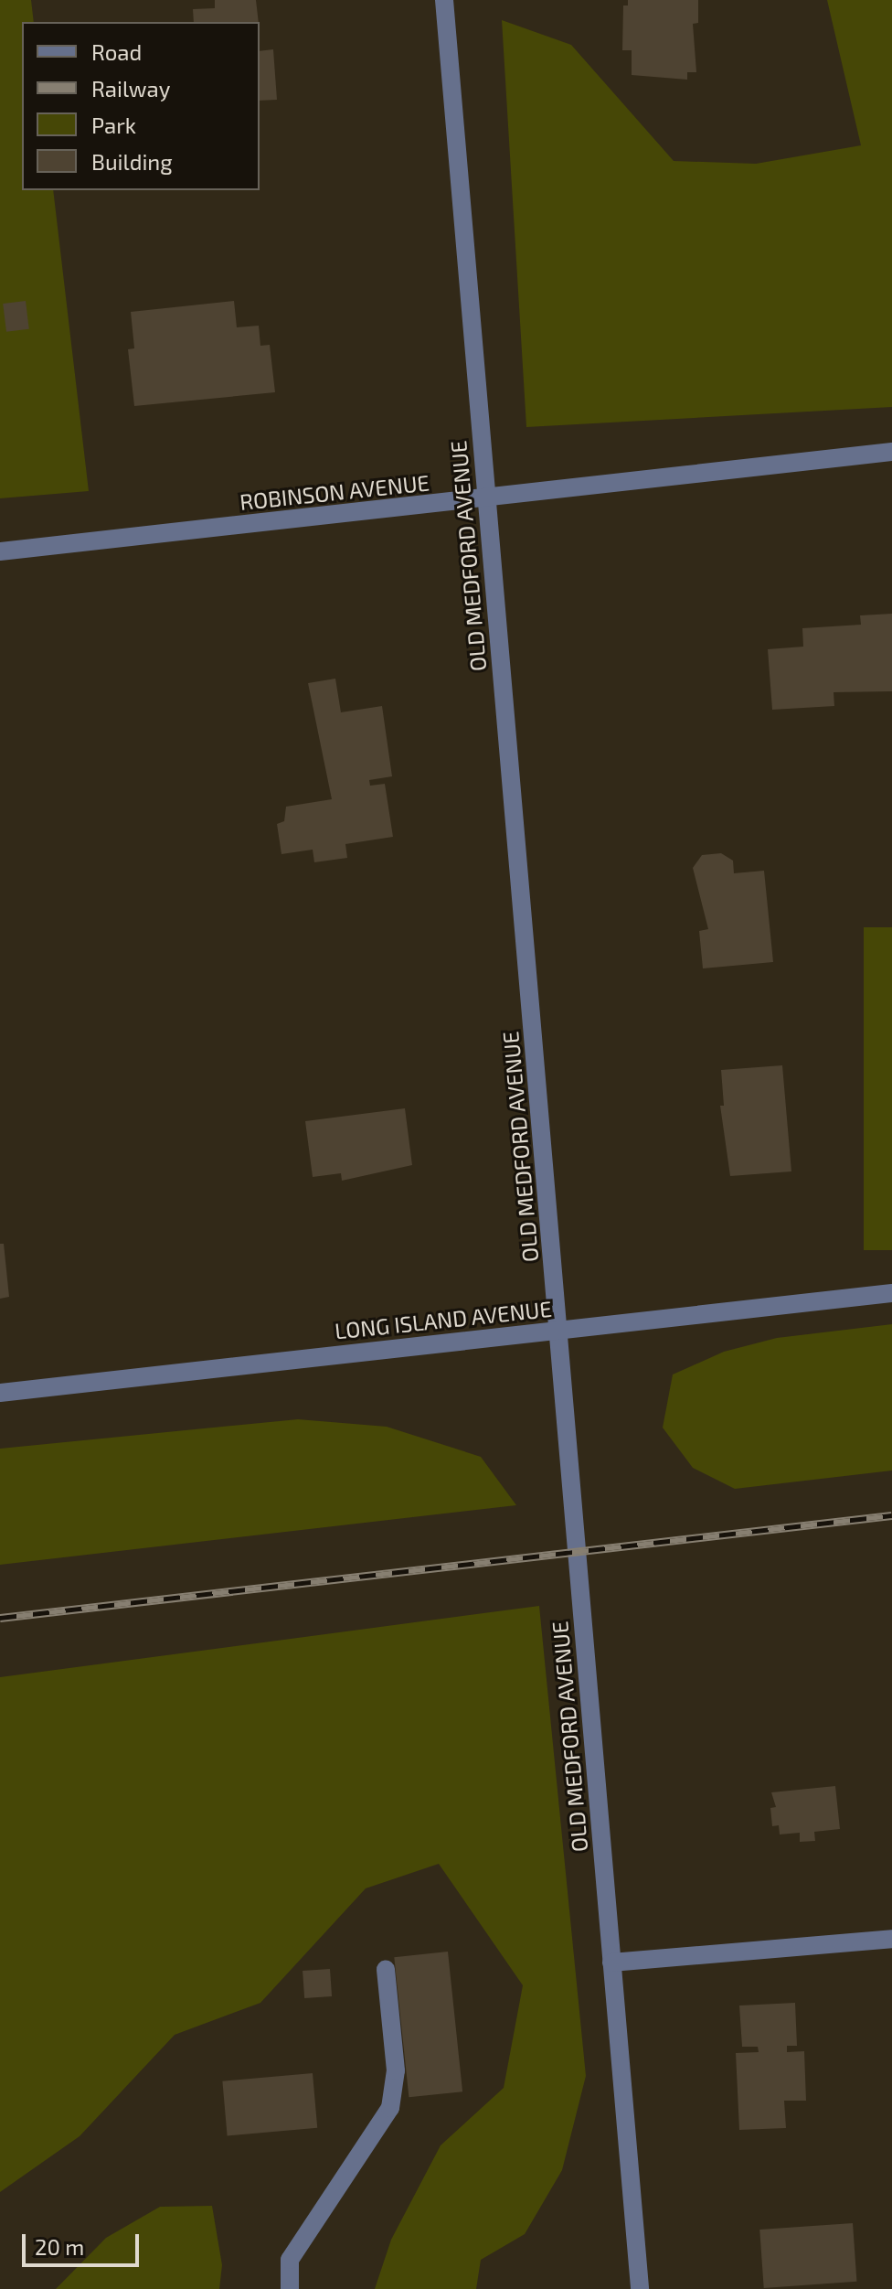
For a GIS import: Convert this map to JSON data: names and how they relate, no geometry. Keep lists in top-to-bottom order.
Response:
{
  "streets": {
    "street": ["ROBINSON AVENUE", "OLD MEDFORD AVENUE", "LONG ISLAND AVENUE"]
  },
  "crossings": [
    ["ROBINSON AVENUE", "OLD MEDFORD AVENUE"],
    ["OLD MEDFORD AVENUE", "LONG ISLAND AVENUE"]
  ],
  "legend": [
    "Road",
    "Railway",
    "Park",
    "Building"
  ],
  "scale_bar": "20 m"
}
